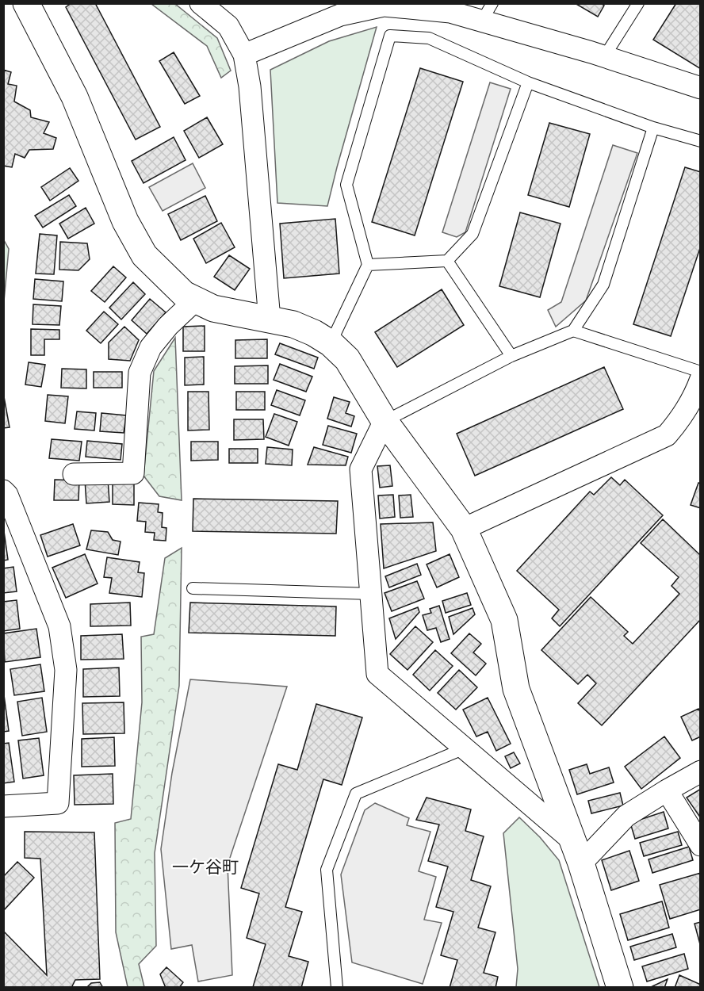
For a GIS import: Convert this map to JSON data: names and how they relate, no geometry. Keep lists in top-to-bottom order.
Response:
{
  "districts": ["一ケ谷町"]
}
